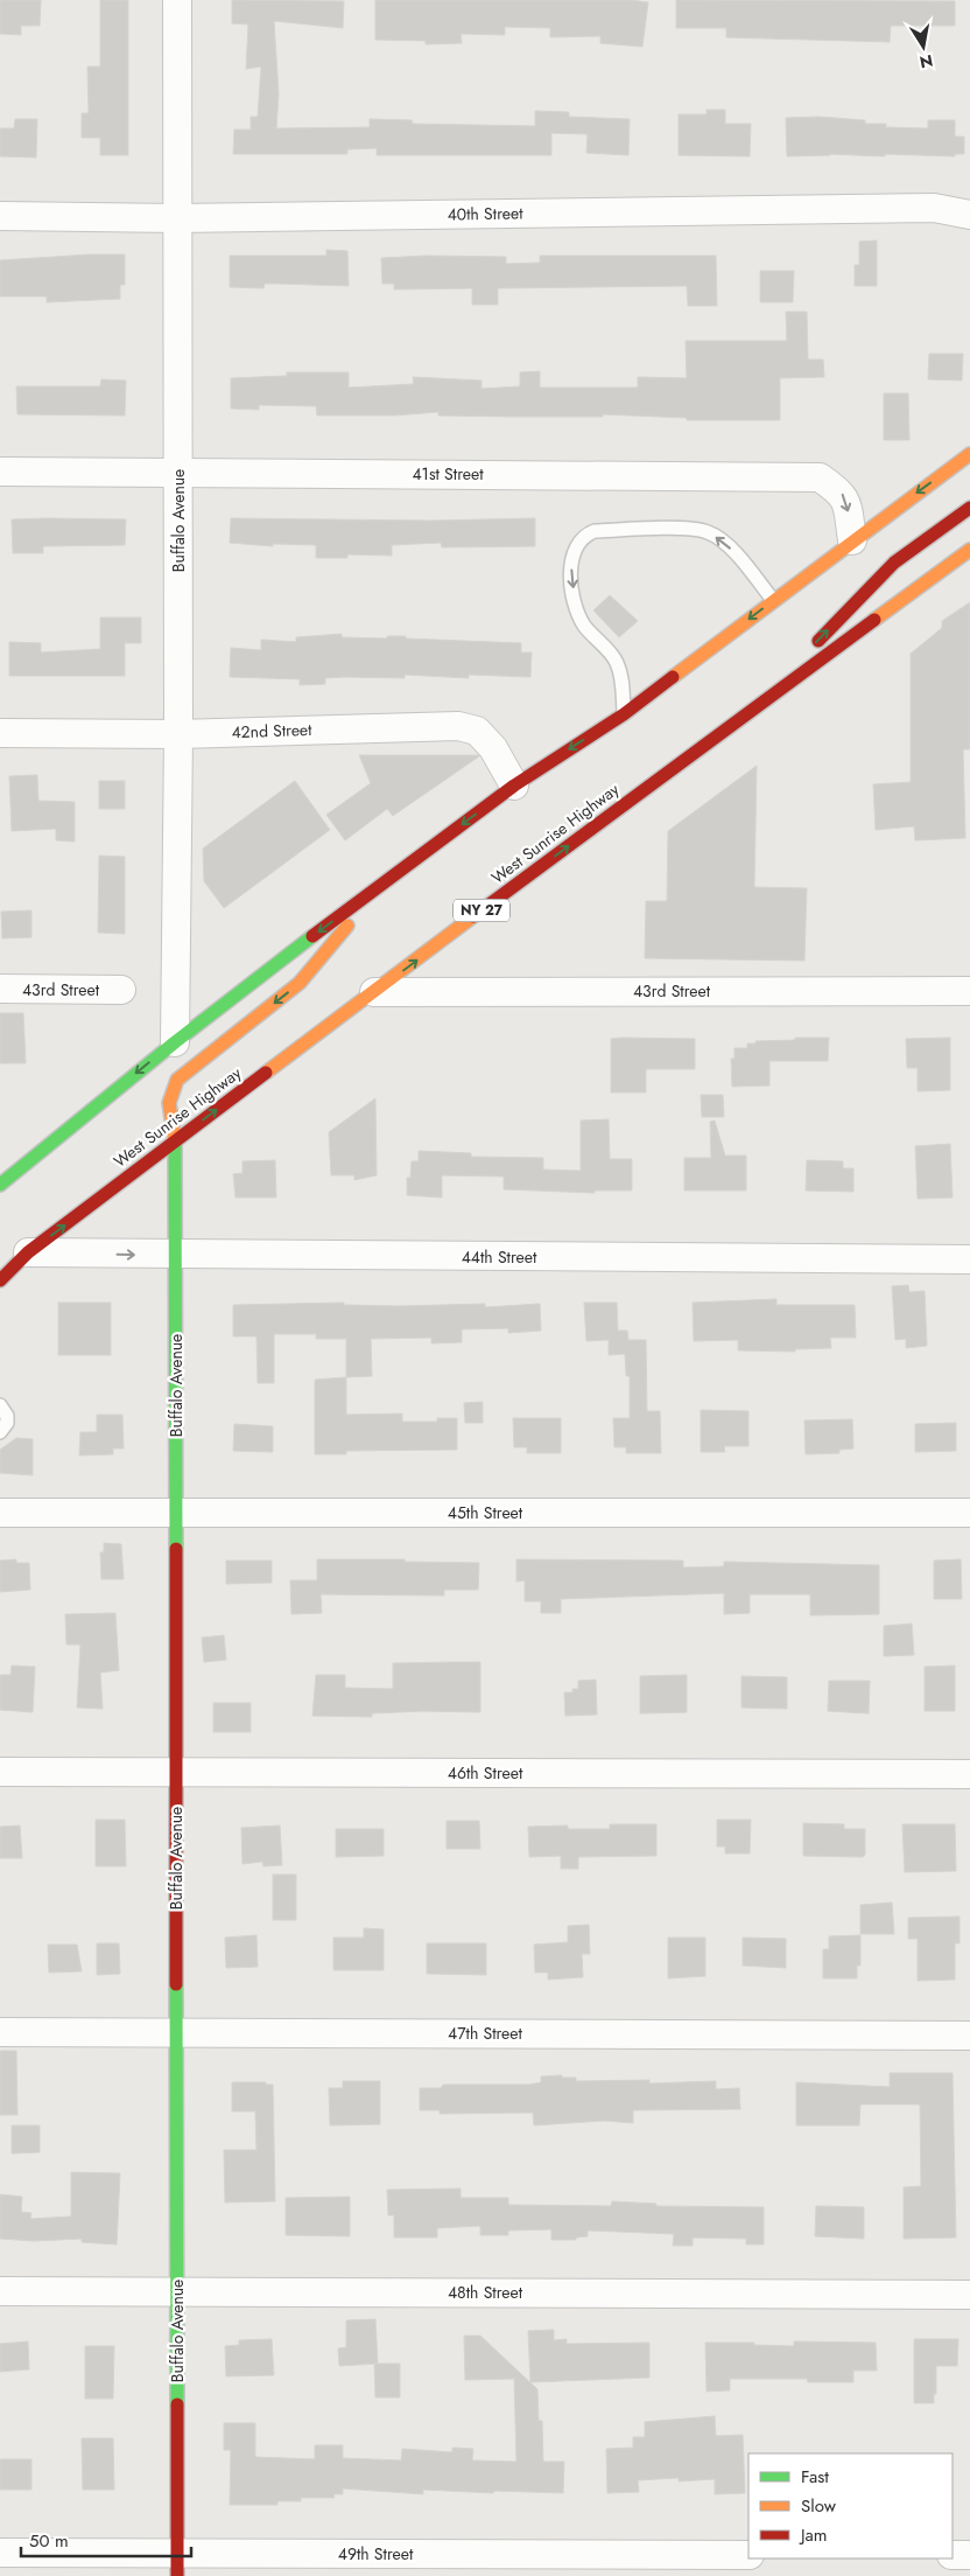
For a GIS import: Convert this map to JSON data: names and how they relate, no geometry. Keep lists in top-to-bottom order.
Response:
{
  "streets": {
    "main road": ["Buffalo Avenue", "West Sunrise Highway", "NY 27"],
    "street": [
      "40th Street",
      "41st Street",
      "42nd Street",
      "43rd Street",
      "44th Street",
      "45th Street",
      "46th Street",
      "47th Street",
      "48th Street",
      "49th Street"
    ]
  },
  "crossings": [
    ["40th Street", "Buffalo Avenue"],
    ["41st Street", "Buffalo Avenue"],
    ["Buffalo Avenue", "42nd Street"],
    ["Buffalo Avenue", "West Sunrise Highway"],
    ["Buffalo Avenue", "44th Street"],
    ["Buffalo Avenue", "45th Street"],
    ["Buffalo Avenue", "46th Street"],
    ["Buffalo Avenue", "47th Street"],
    ["Buffalo Avenue", "48th Street"],
    ["Buffalo Avenue", "49th Street"],
    ["West Sunrise Highway", "43rd Street"],
    ["West Sunrise Highway", "44th Street"]
  ],
  "one_way": ["41st Street"],
  "legend": ["Fast", "Slow", "Jam"],
  "scale_bar": "50 m",
  "north": "bottom"
}
